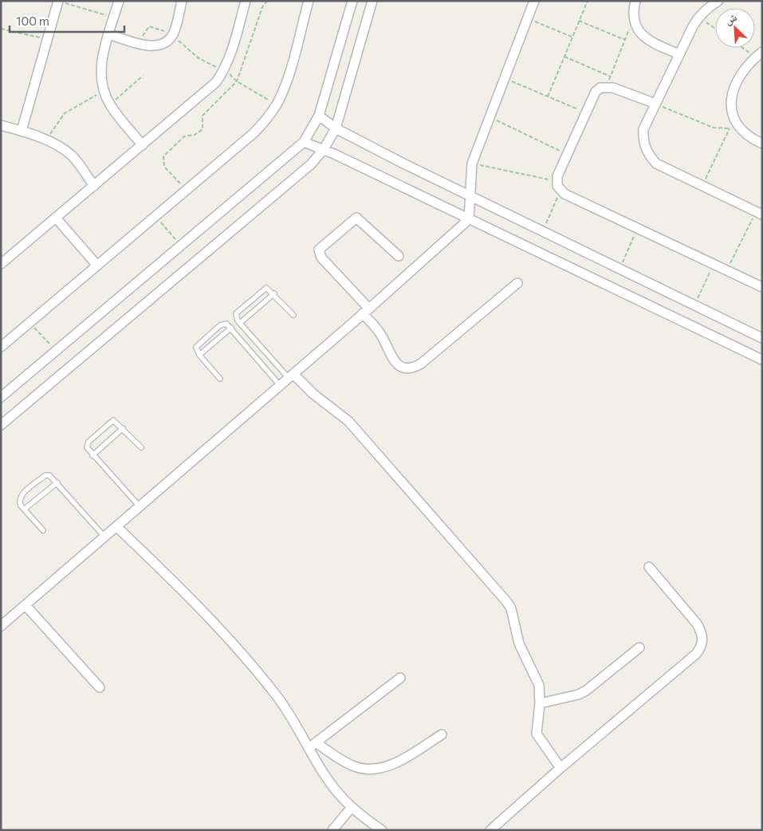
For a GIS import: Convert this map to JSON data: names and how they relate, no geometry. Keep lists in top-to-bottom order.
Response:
{
  "scale_bar": "100 m",
  "north": "top left"
}
